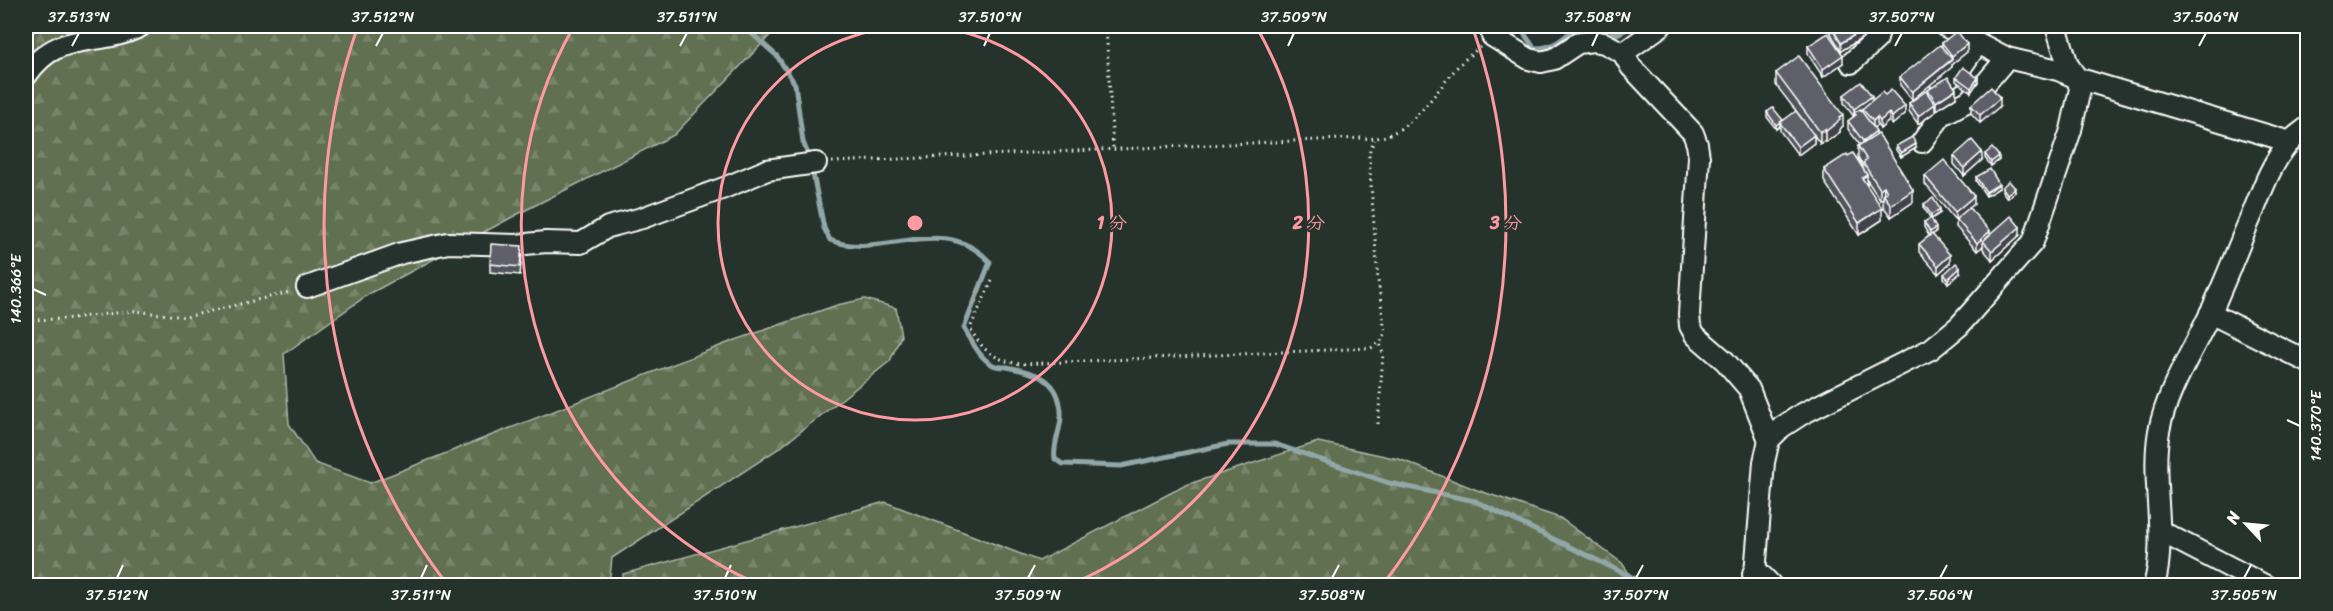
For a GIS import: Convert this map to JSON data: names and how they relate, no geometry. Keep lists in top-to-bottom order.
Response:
{
  "north": "top left",
  "coordinates": [
    "37.513°N",
    "37.512°N",
    "37.511°N",
    "37.510°N",
    "37.509°N",
    "37.508°N",
    "37.507°N",
    "37.506°N",
    "140.366°E",
    "140.370°E",
    "37.505°N"
  ],
  "rings": ["1 分", "2 分", "3 分"]
}
